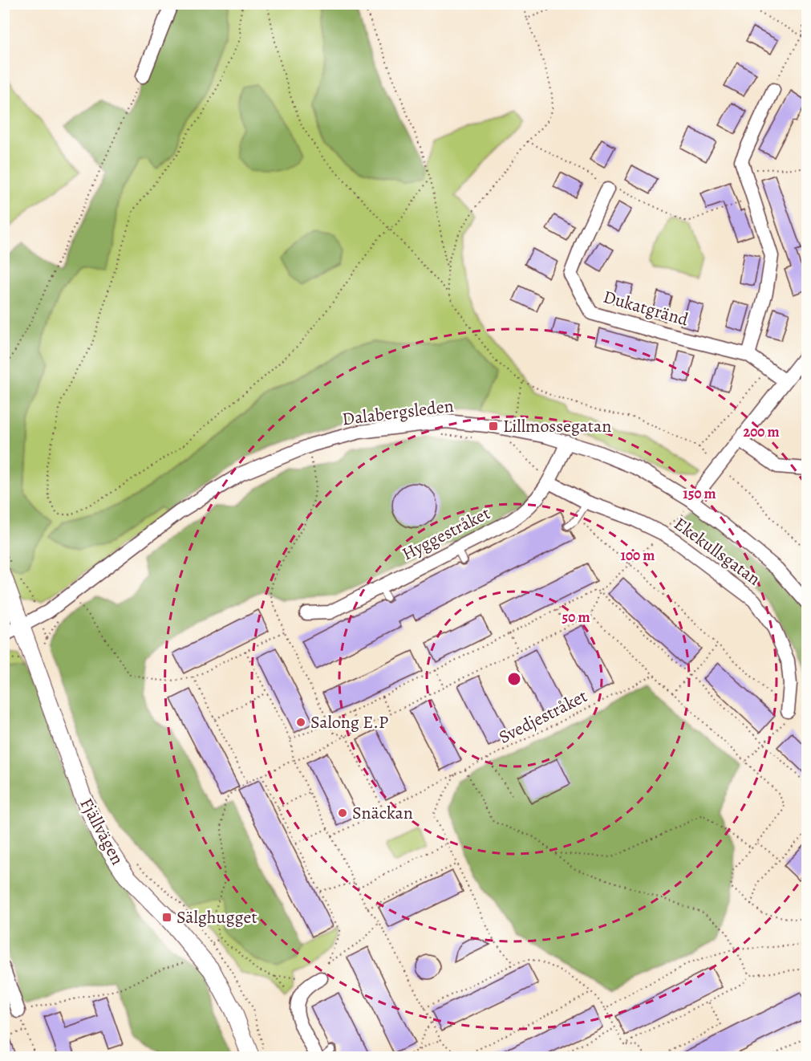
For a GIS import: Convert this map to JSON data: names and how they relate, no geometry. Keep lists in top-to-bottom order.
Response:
{
  "streets": {
    "street": [
      "Dukatgränd",
      "Dalabergsleden",
      "Hyggestråket",
      "Ekekullsgatan",
      "Fjällvägen"
    ],
    "path": ["Svedjestråket"]
  },
  "crossings": [
    ["Dalabergsleden", "Hyggestråket"],
    ["Dalabergsleden", "Fjällvägen"],
    ["Hyggestråket", "Ekekullsgatan"]
  ],
  "places": {
    "transit": ["Lillmossegatan", "Sälghugget"],
    "other": ["Salong E.P", "Snäckan"]
  },
  "rings": [
    "200 m",
    "150 m",
    "100 m",
    "50 m"
  ]
}
